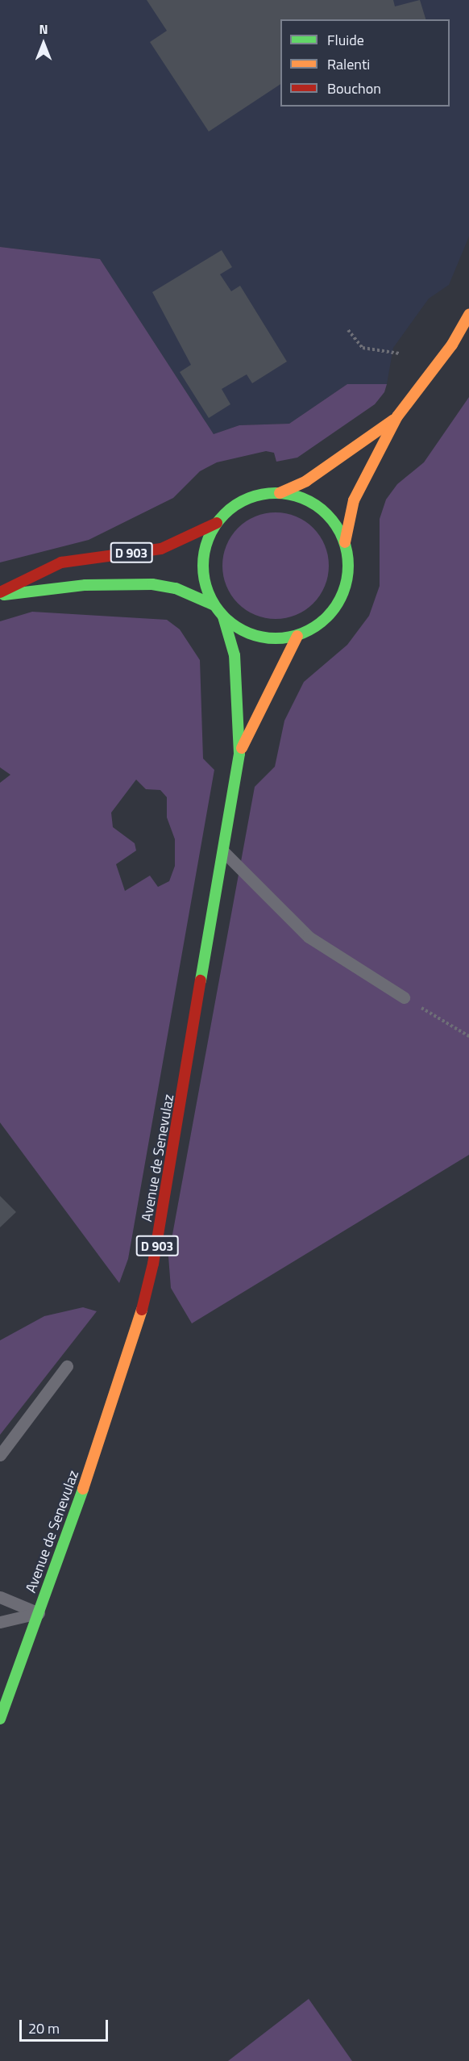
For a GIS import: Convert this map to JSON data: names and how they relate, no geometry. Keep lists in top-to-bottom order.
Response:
{
  "streets": {
    "main road": ["D 903", "Avenue de Senevulaz"]
  },
  "crossings": [
    ["D 903", "Avenue de Senevulaz"]
  ],
  "legend": ["Fluide", "Ralenti", "Bouchon"],
  "scale_bar": "20 m",
  "north": "top"
}
